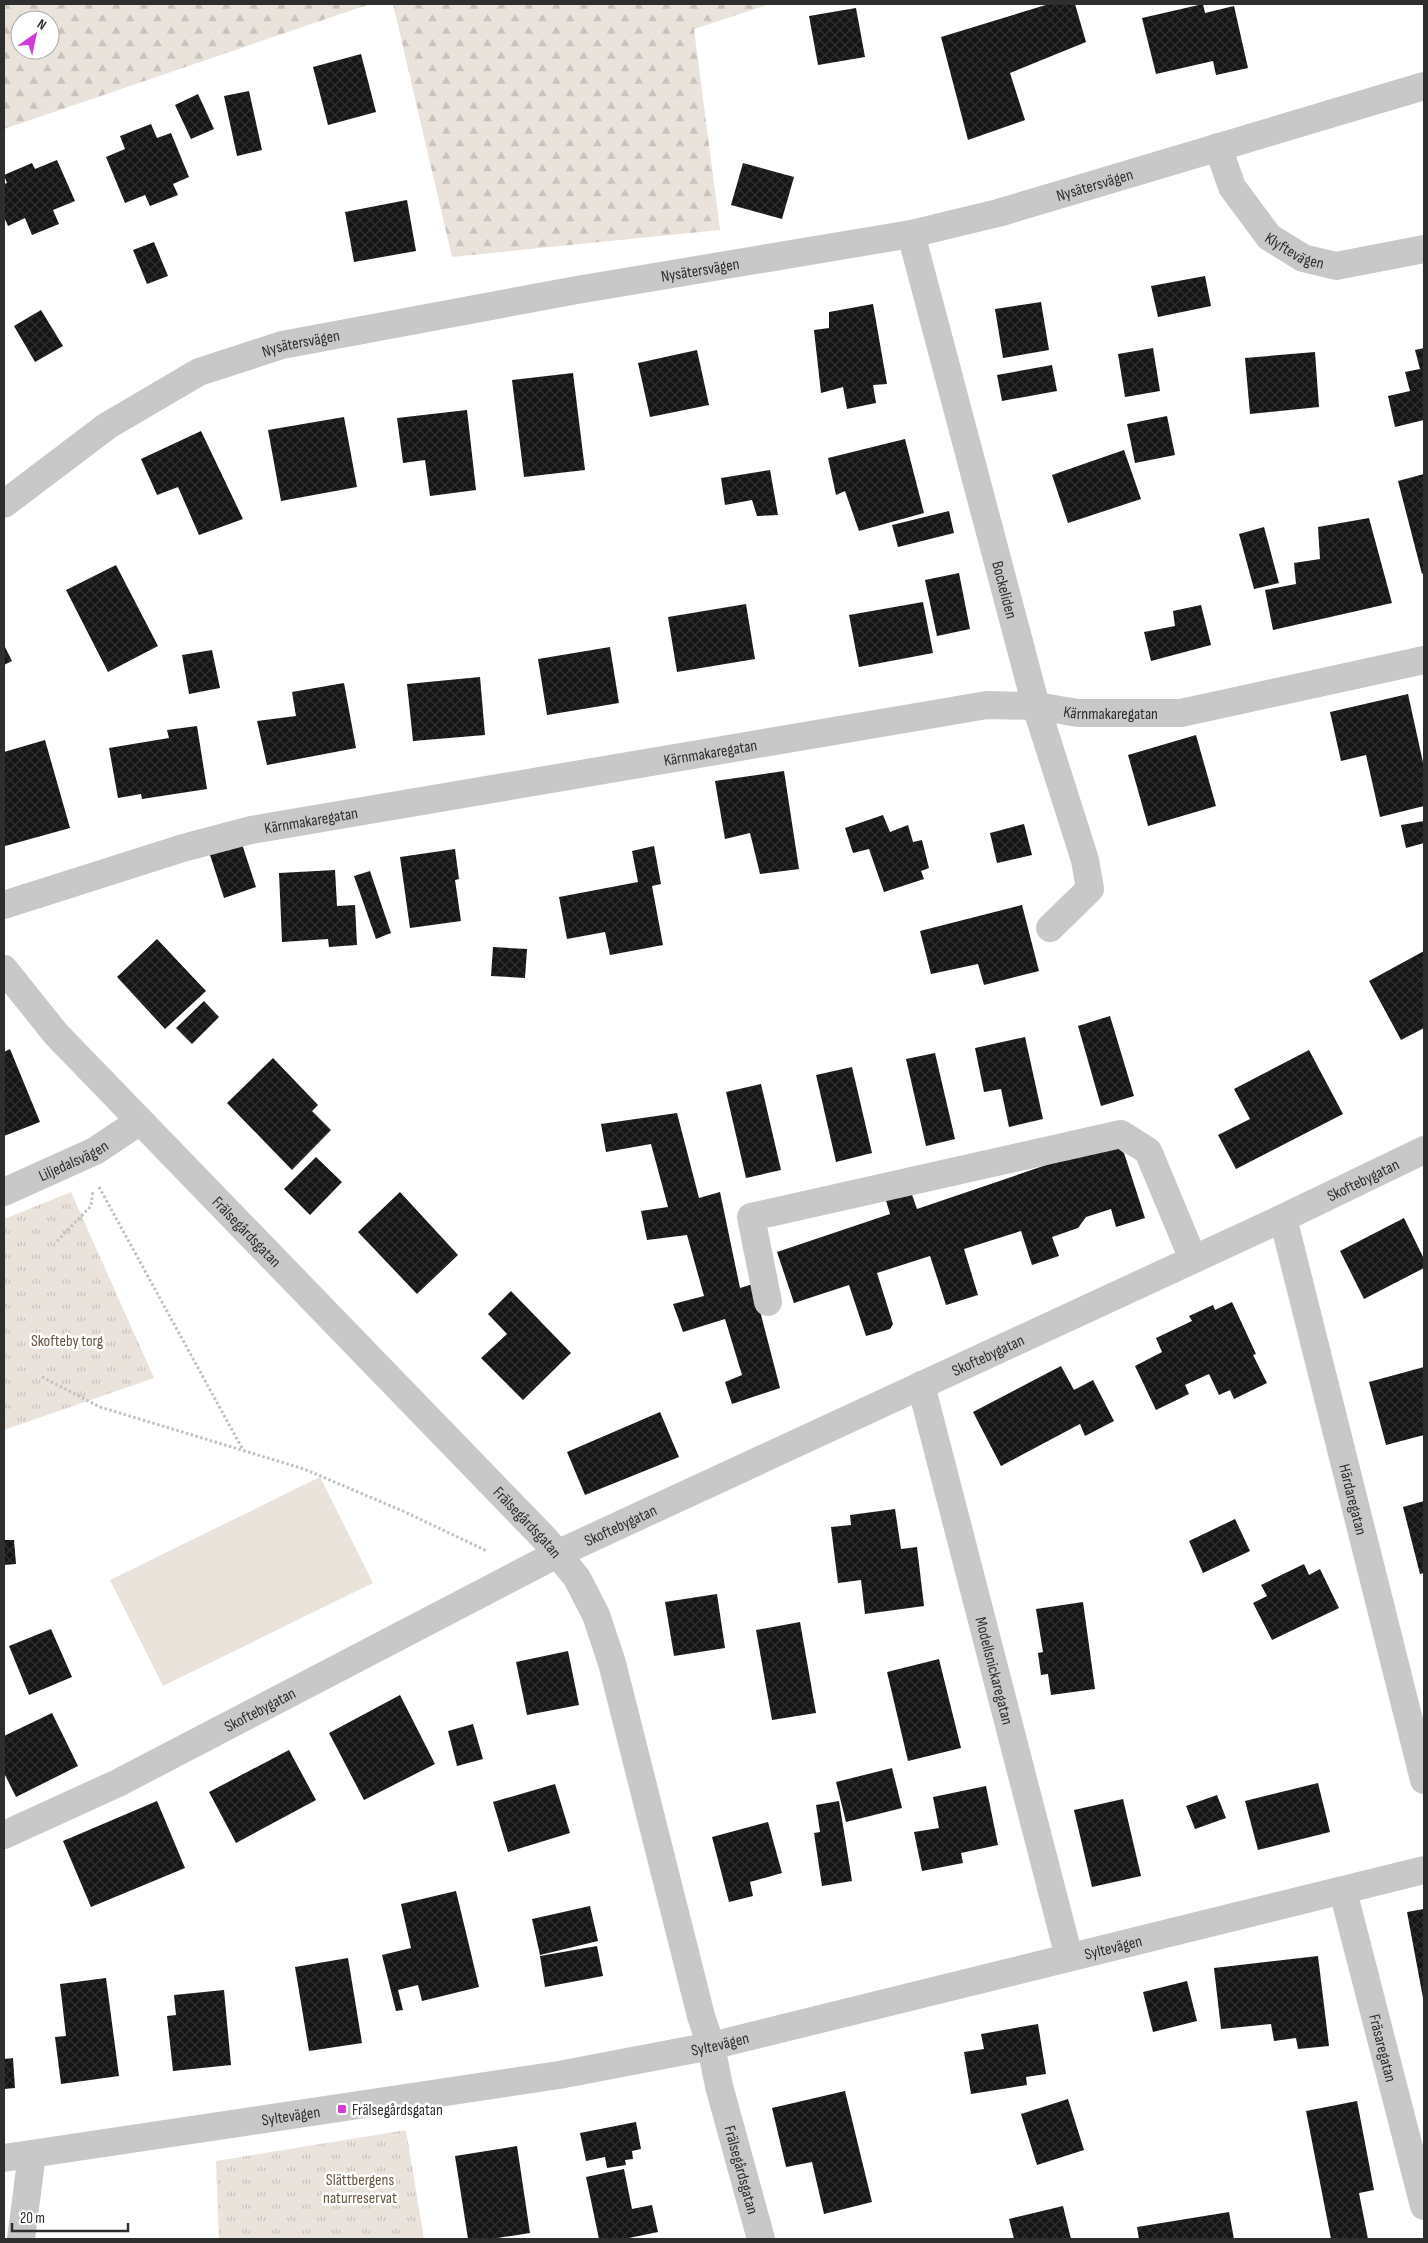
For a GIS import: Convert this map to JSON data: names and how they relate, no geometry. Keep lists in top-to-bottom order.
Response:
{
  "streets": {
    "street": [
      "Nysätersvägen",
      "Klyftevägen",
      "Bockeliden",
      "Kärnmakaregatan",
      "Liljedalsvägen",
      "Skoftebygatan",
      "Frälsegårdsgatan",
      "Härdaregatan",
      "Modellsnickaregatan",
      "Syltevägen",
      "Fräsaregatan"
    ]
  },
  "crossings": [
    ["Nysätersvägen", "Klyftevägen"],
    ["Nysätersvägen", "Bockeliden"],
    ["Bockeliden", "Kärnmakaregatan"],
    ["Liljedalsvägen", "Frälsegårdsgatan"],
    ["Skoftebygatan", "Frälsegårdsgatan"],
    ["Skoftebygatan", "Härdaregatan"],
    ["Skoftebygatan", "Modellsnickaregatan"],
    ["Frälsegårdsgatan", "Syltevägen"],
    ["Modellsnickaregatan", "Syltevägen"],
    ["Syltevägen", "Fräsaregatan"]
  ],
  "parks": ["Skofteby torg", "Slättbergens naturreservat"],
  "places": {
    "transit": ["Frälsegårdsgatan"]
  },
  "scale_bar": "20 m",
  "north": "top right"
}
